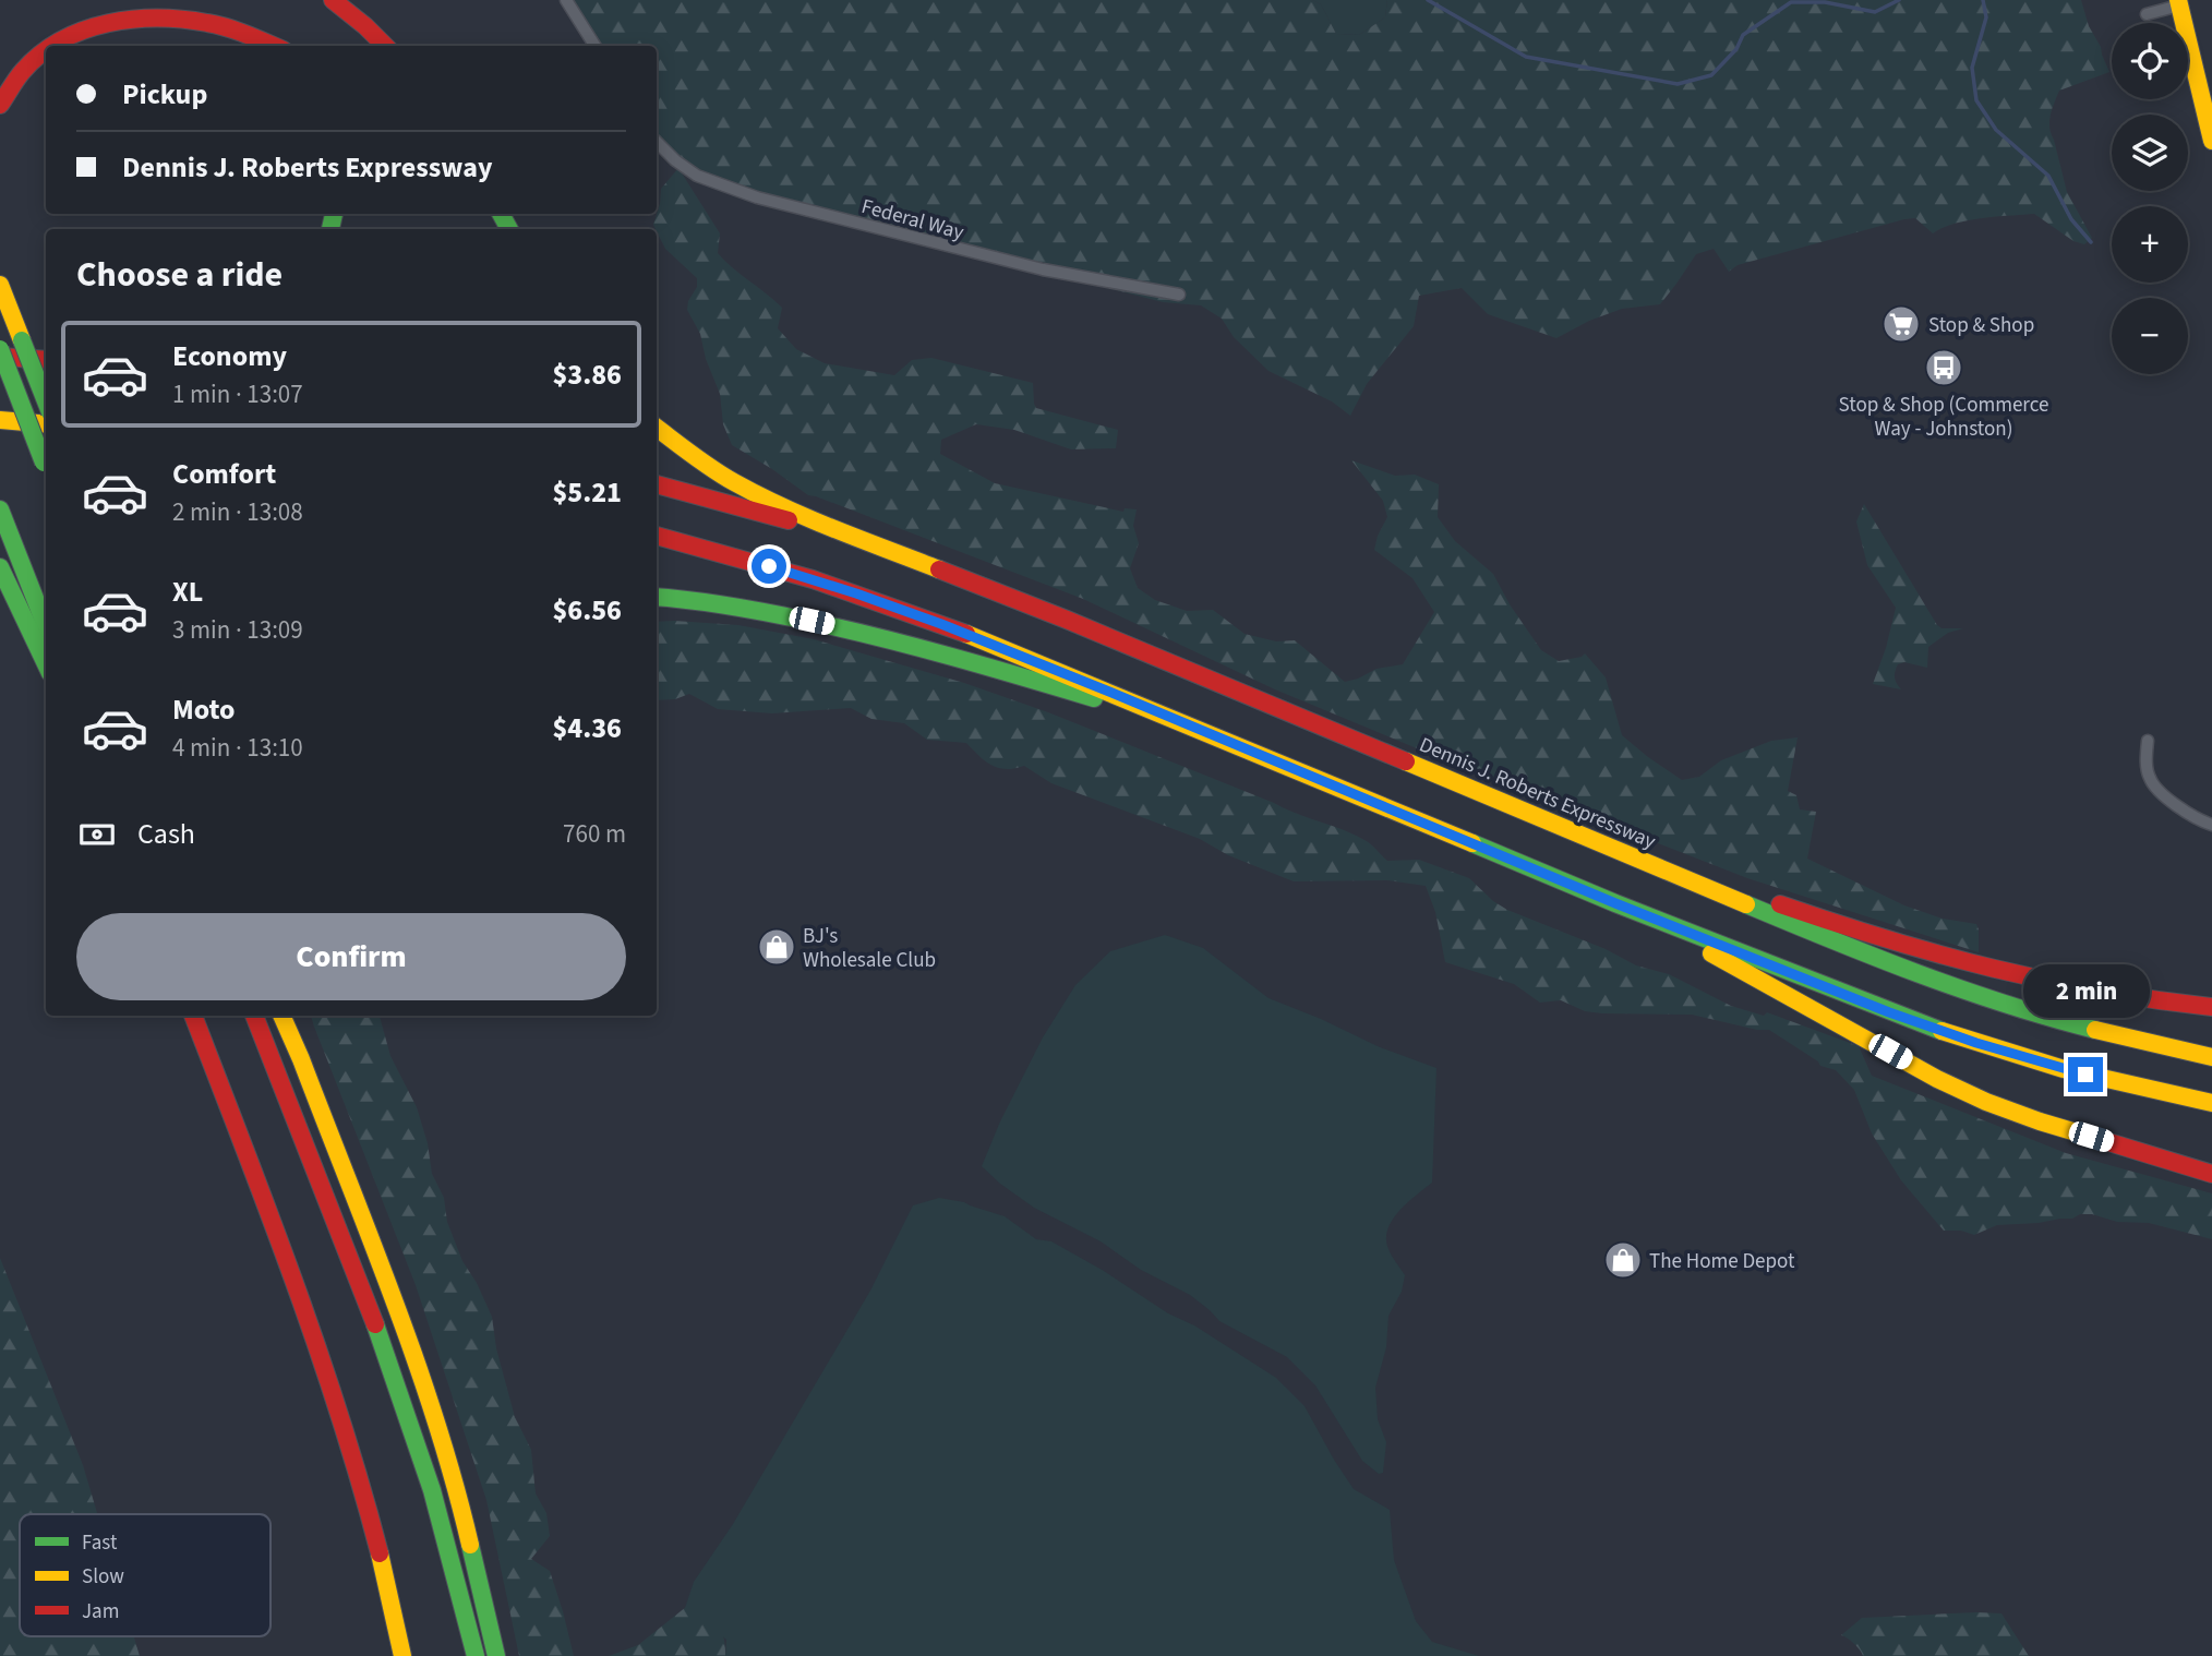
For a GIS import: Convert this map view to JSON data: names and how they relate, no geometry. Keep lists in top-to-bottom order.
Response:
{
  "streets": {
    "main road": ["Dennis J. Roberts Expressway"],
    "street": ["Federal Way"]
  },
  "places": {
    "supermarket": ["Stop & Shop"],
    "bus stop": ["Stop & Shop (Commerce Way - Johnston)"],
    "shop": ["BJ's Wholesale Club", "The Home Depot"]
  },
  "legend": ["Fast", "Slow", "Jam"],
  "page": {
    "map_buttons": ["+", "−"],
    "banner": ["Pickup", "Dennis J. Roberts Expressway"],
    "heading": "Choose a ride",
    "list": [
      {
        "name": "Economy",
        "note": "1 min · 13:07",
        "value": "$3.86"
      },
      {
        "name": "Comfort",
        "note": "2 min · 13:08",
        "value": "$5.21"
      },
      {
        "name": "XL",
        "note": "3 min · 13:09",
        "value": "$6.56"
      },
      {
        "name": "Moto",
        "note": "4 min · 13:10",
        "value": "$4.36"
      }
    ],
    "pay": ["Cash", "760 m"],
    "buttons": "Confirm",
    "bubble": "2 min"
  }
}
